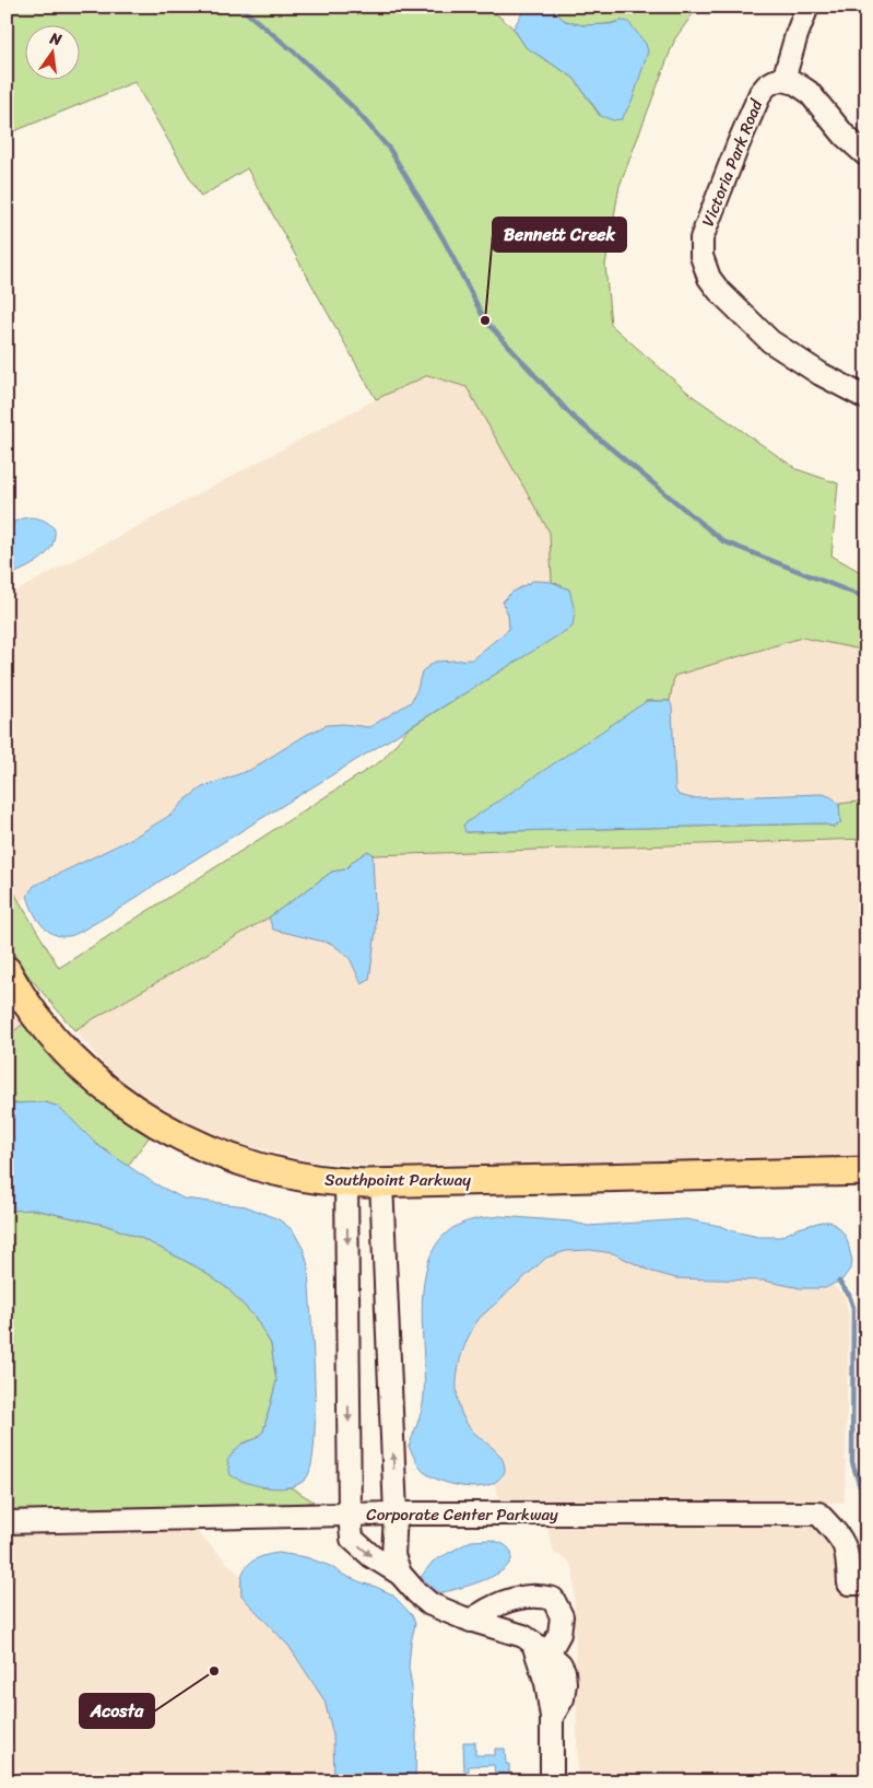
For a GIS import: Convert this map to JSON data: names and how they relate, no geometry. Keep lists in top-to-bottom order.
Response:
{
  "streets": {
    "main road": ["Southpoint Parkway"],
    "street": ["Victoria Park Road", "Corporate Center Parkway"]
  },
  "places": ["Bennett Creek", "Acosta"],
  "north": "top"
}
